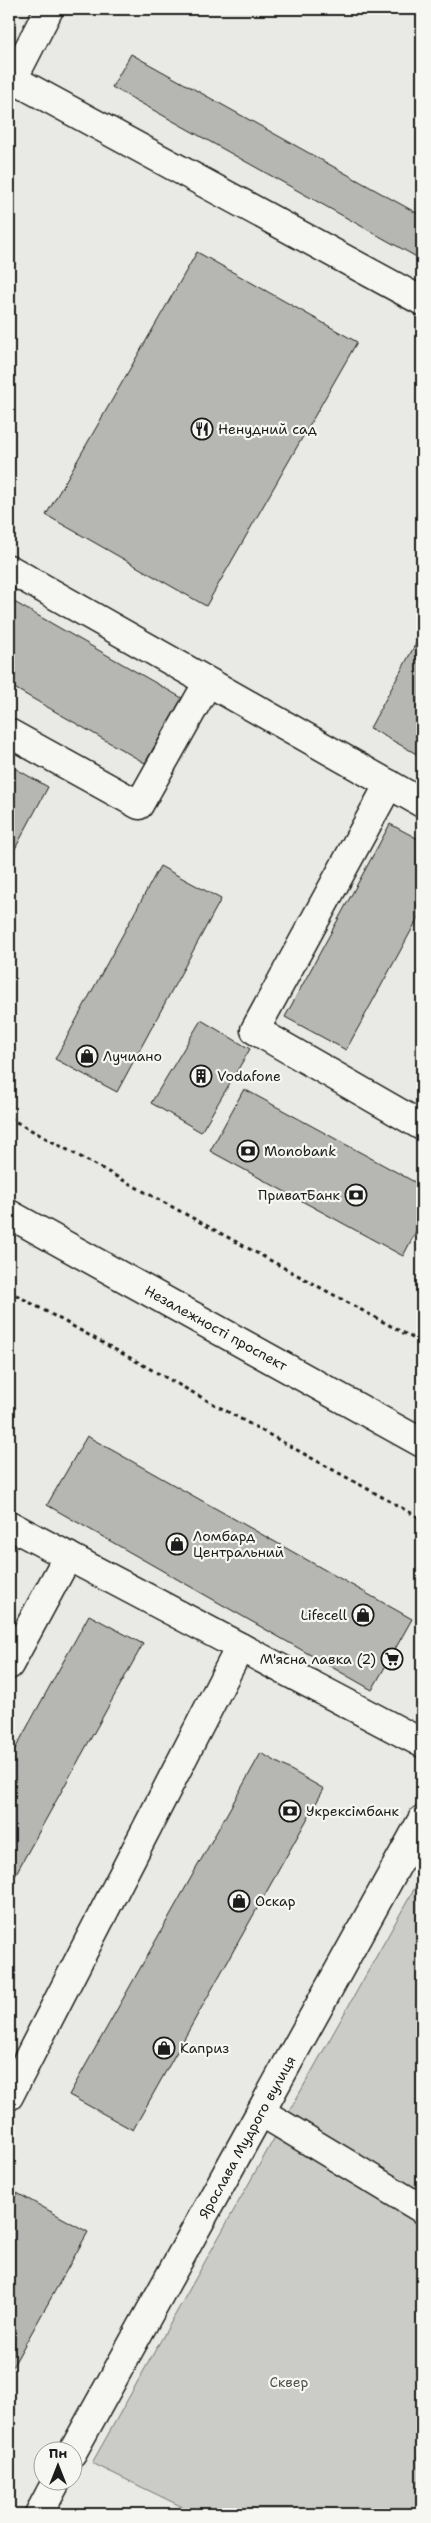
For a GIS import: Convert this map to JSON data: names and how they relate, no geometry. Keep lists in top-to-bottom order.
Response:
{
  "streets": {
    "street": ["Незалежності проспект", "Ярослава Мудрого вулиця"]
  },
  "parks": ["Сквер"],
  "places": {
    "restaurant": ["Ненудний сад"],
    "shop": [
      "Лучиано",
      "Ломбард Центральний",
      "Lifecell",
      "Оскар",
      "Каприз"
    ],
    "building": ["Vodafone"],
    "bank": ["Monobank", "ПриватБанк", "Укрексімбанк"],
    "supermarket": ["М'ясна лавка (2)"]
  },
  "north": "top"
}
